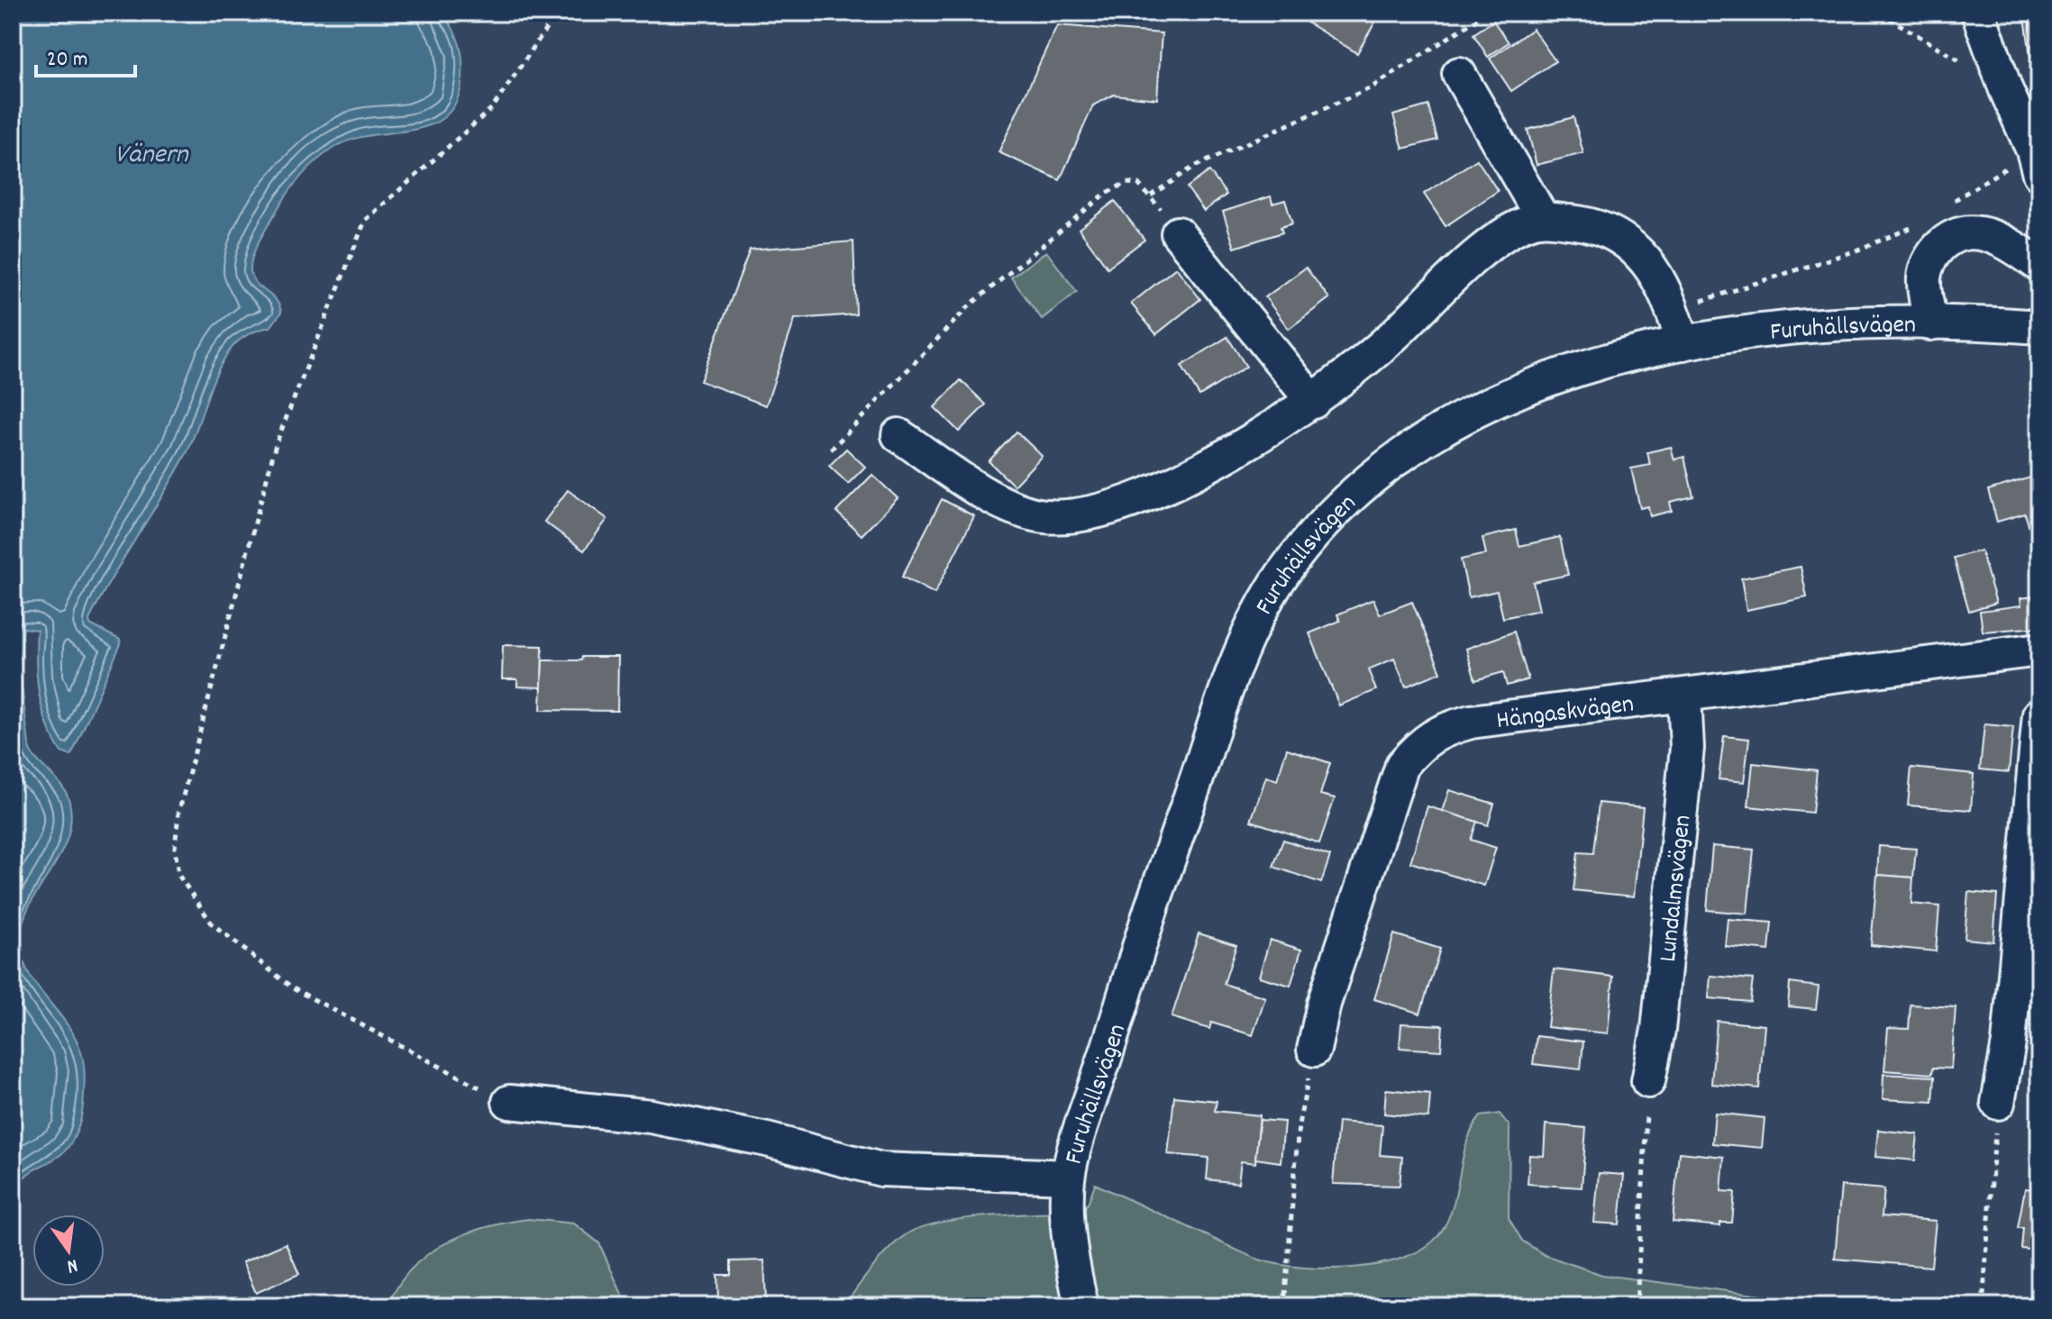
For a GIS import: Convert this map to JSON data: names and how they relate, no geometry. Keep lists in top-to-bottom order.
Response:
{
  "streets": {
    "street": ["Furuhällsvägen", "Hängaskvägen", "Lundalmsvägen"]
  },
  "crossings": [
    ["Hängaskvägen", "Lundalmsvägen"]
  ],
  "water": ["Vänern"],
  "scale_bar": "20 m",
  "north": "bottom"
}
